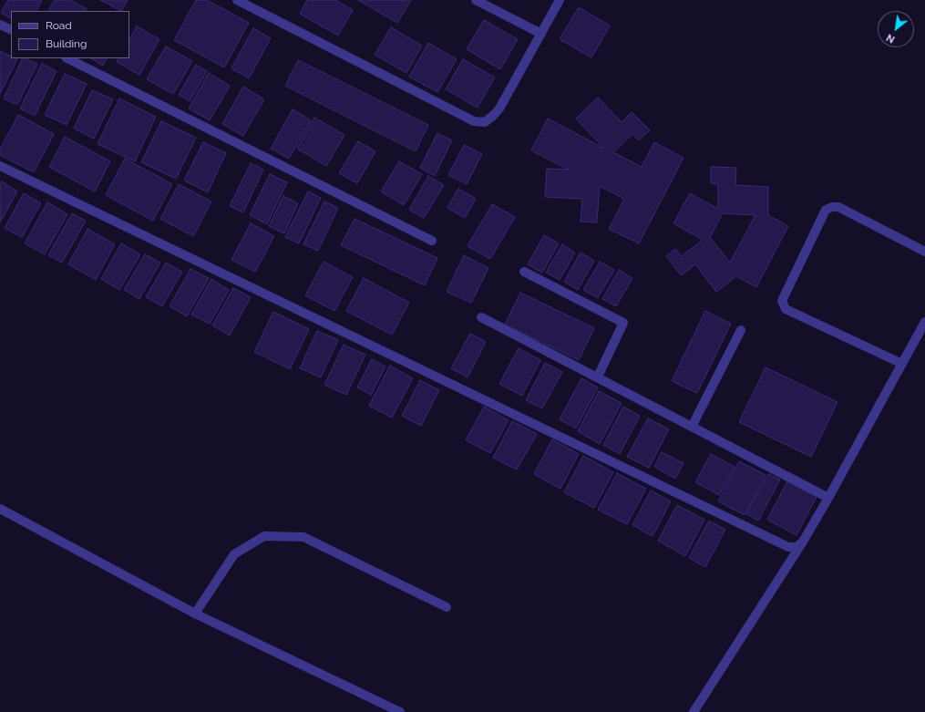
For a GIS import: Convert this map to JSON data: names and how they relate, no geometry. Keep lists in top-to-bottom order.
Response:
{
  "legend": ["Road", "Building"],
  "north": "bottom left"
}
